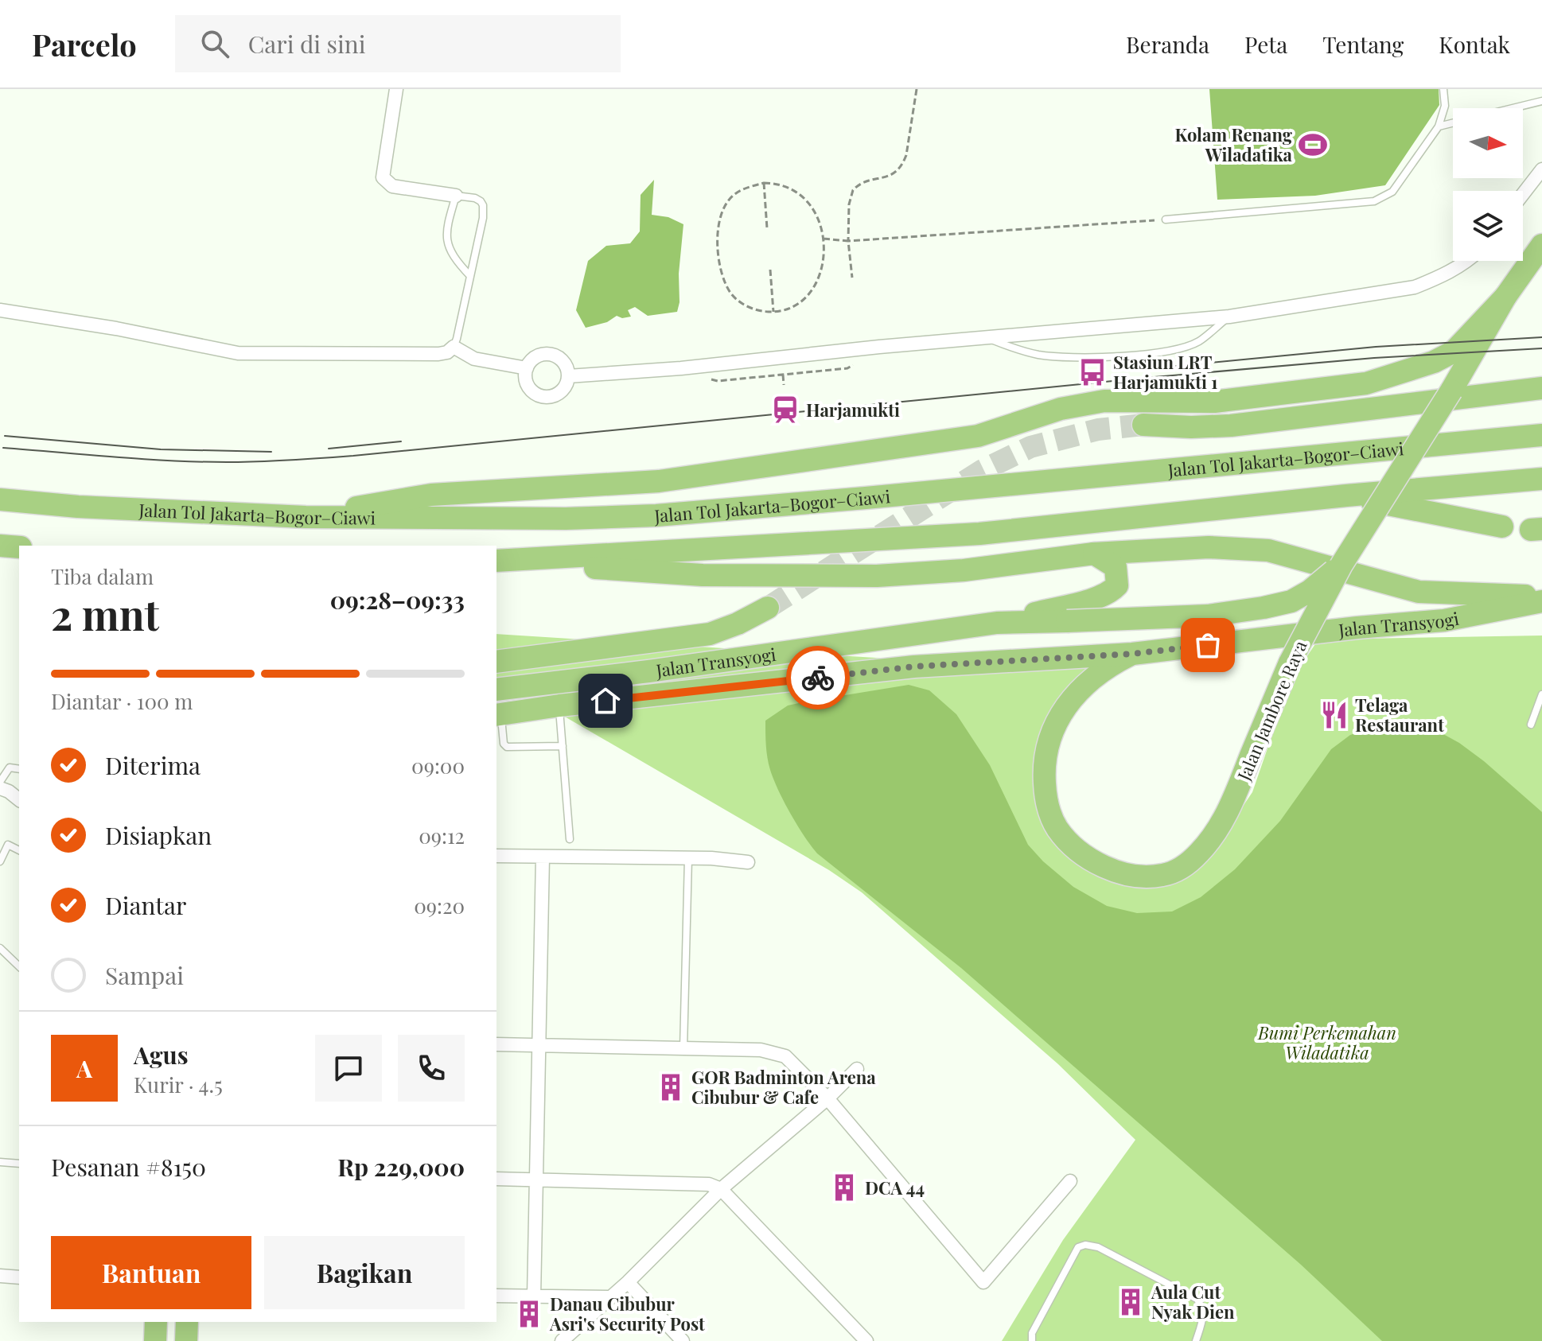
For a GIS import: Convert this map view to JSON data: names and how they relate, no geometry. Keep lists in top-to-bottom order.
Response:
{
  "streets": {
    "highway": ["Jalan Tol Jakarta–Bogor–Ciawi", "Jalan Transyogi", "Jalan Jambore Raya"]
  },
  "crossings": [
    ["Jalan Transyogi", "Jalan Jambore Raya"]
  ],
  "parks": ["Bumi Perkemahan Wiladatika"],
  "places": {
    "sports": ["Kolam Renang Wiladatika"],
    "bus stop": ["Stasiun LRT Harjamukti 1"],
    "station": ["Harjamukti"],
    "restaurant": ["Telaga Restaurant"],
    "building": [
      "GOR Badminton Arena Cibubur & Cafe",
      "DCA 44",
      "Aula Cut Nyak Dien",
      "Danau Cibubur Asri's Security Post"
    ]
  },
  "north": "right",
  "page": {
    "header": "Parcelo",
    "search": "Cari di sini",
    "nav": [
      "Beranda",
      "Peta",
      "Tentang",
      "Kontak"
    ],
    "heading": ["2 mnt", "Tiba dalam", "09:28–09:33"],
    "panel": [
      "Agus",
      "Kurir · 4.5",
      "Pesanan #8150",
      "Rp 229,000"
    ],
    "bar": "Diantar · 100 m",
    "list": [
      ["Diterima", "09:00"],
      ["Disiapkan", "09:12"],
      ["Diantar", "09:20"],
      "Sampai"
    ],
    "round": "A",
    "buttons": ["Bantuan", "Bagikan"]
  }
}
